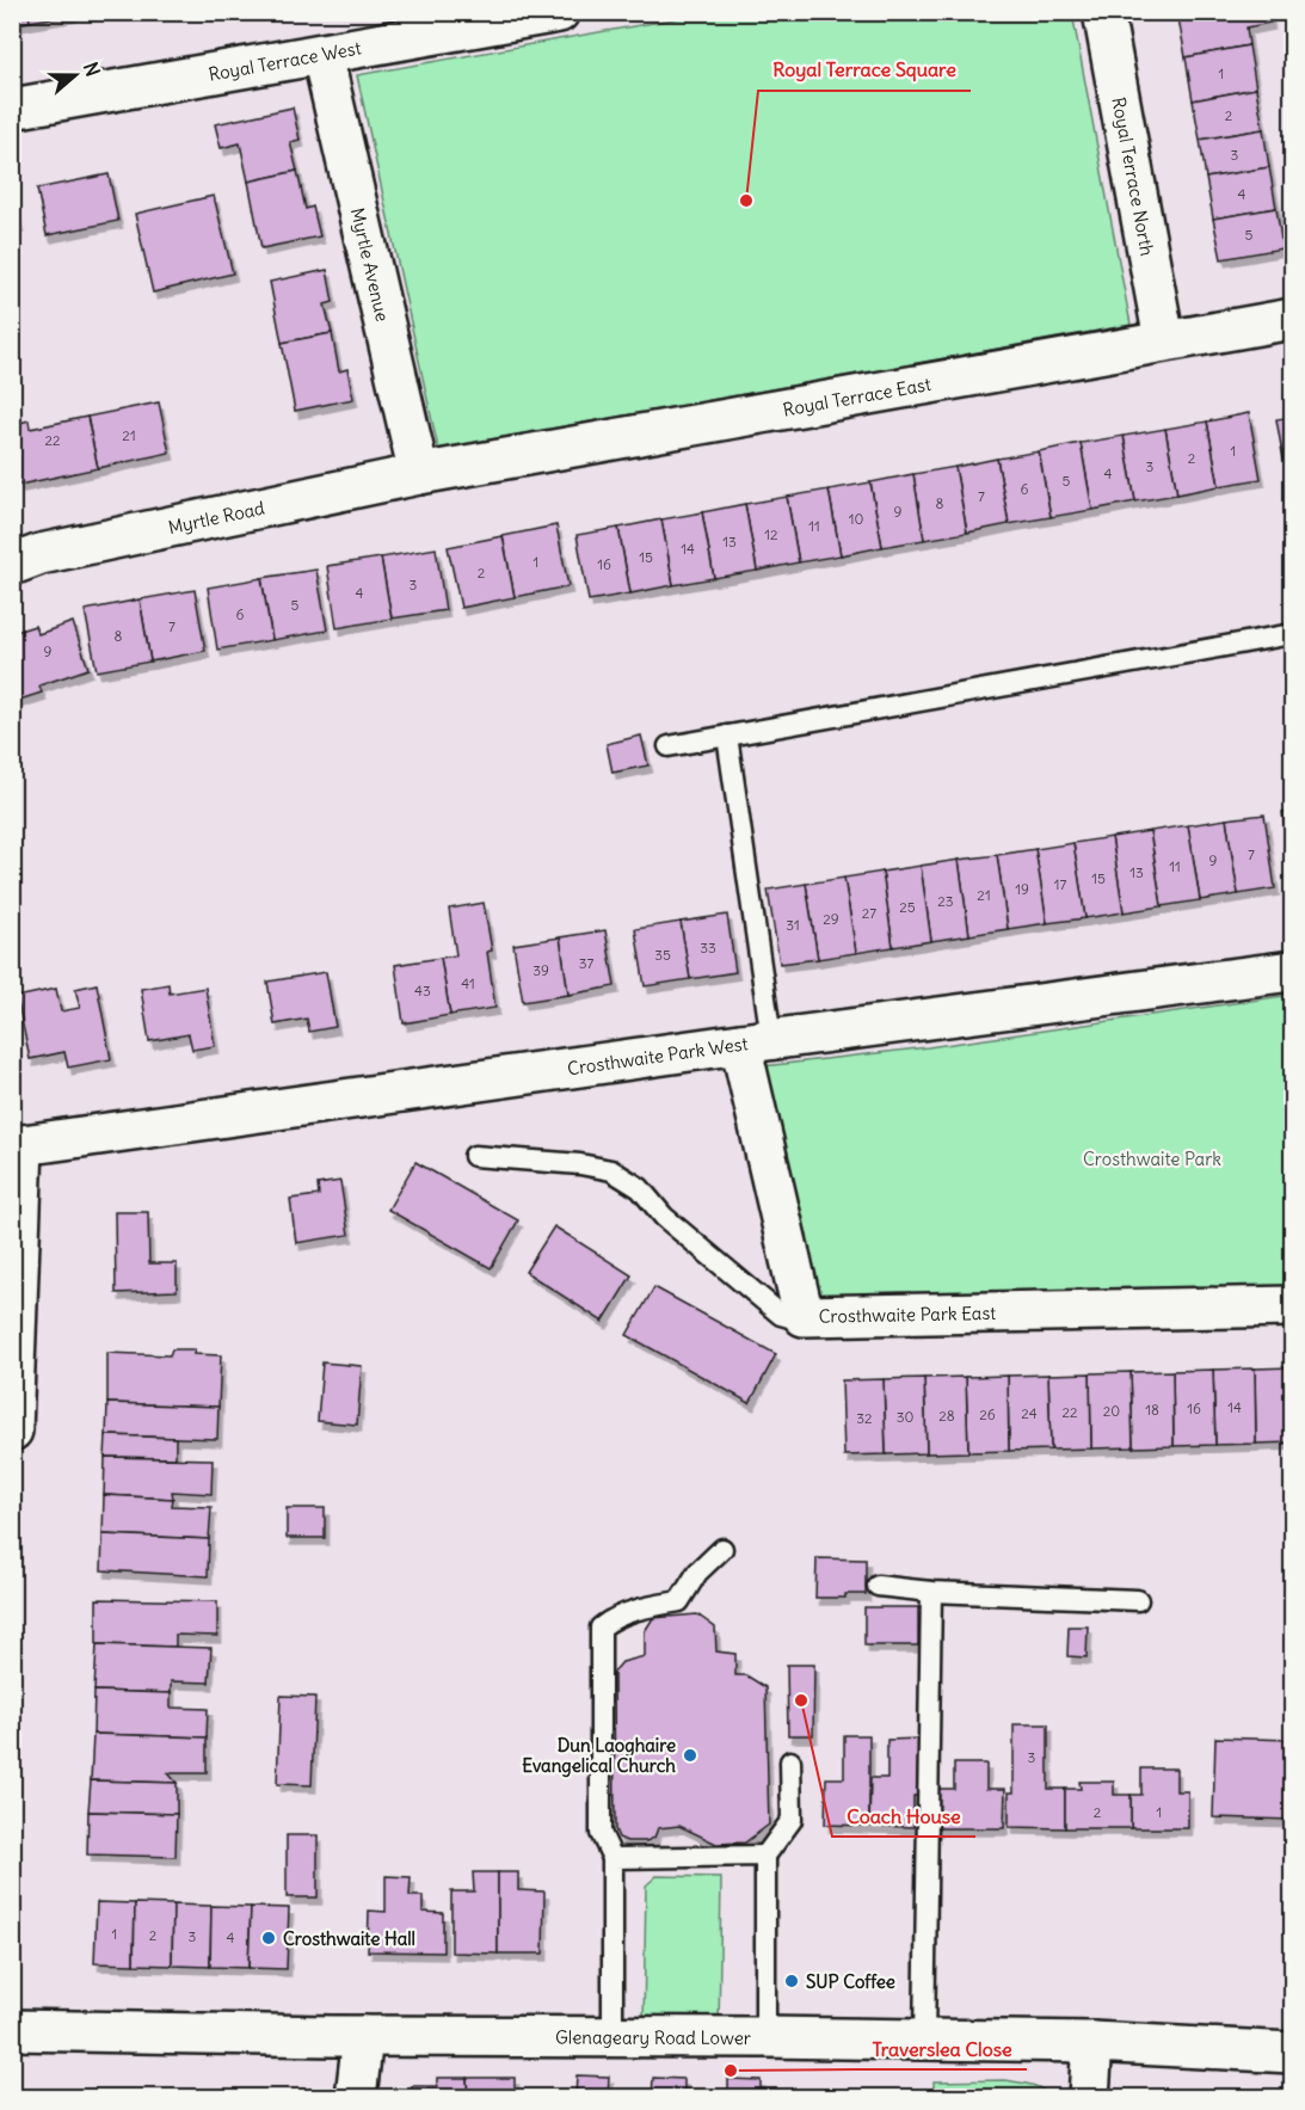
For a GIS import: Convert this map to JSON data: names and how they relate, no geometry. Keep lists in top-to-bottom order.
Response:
{
  "streets": {
    "street": [
      "Royal Terrace West",
      "Royal Terrace North",
      "Myrtle Avenue",
      "Royal Terrace East",
      "Myrtle Road",
      "Crosthwaite Park West",
      "Crosthwaite Park East",
      "Glenageary Road Lower"
    ]
  },
  "crossings": [
    ["Royal Terrace West", "Myrtle Avenue"],
    ["Royal Terrace North", "Royal Terrace East"],
    ["Myrtle Avenue", "Royal Terrace East"],
    ["Myrtle Avenue", "Myrtle Road"],
    ["Royal Terrace East", "Myrtle Road"],
    ["Crosthwaite Park West", "Crosthwaite Park East"]
  ],
  "parks": ["Crosthwaite Park"],
  "places": [
    "Royal Terrace Square",
    "Coach House",
    "Dun Laoghaire Evangelical Church",
    "Crosthwaite Hall",
    "SUP Coffee",
    "Traverslea Close"
  ],
  "house_numbers": [
    "1",
    "2",
    "3",
    "4",
    "5",
    "21",
    "22",
    "1",
    "2",
    "3",
    "4",
    "5",
    "6",
    "7",
    "8",
    "9",
    "10",
    "11",
    "12",
    "13",
    "14",
    "15",
    "1",
    "16",
    "2",
    "3",
    "4",
    "5",
    "6",
    "7",
    "8",
    "9",
    "7",
    "9",
    "11",
    "13",
    "15",
    "17",
    "19",
    "21",
    "23",
    "25",
    "27",
    "29",
    "31",
    "33",
    "35",
    "37",
    "39",
    "41",
    "43",
    "14",
    "16",
    "18",
    "20",
    "22",
    "24",
    "26",
    "28",
    "30",
    "32",
    "3",
    "2",
    "1",
    "1",
    "2",
    "3",
    "4"
  ],
  "north": "right"
}
